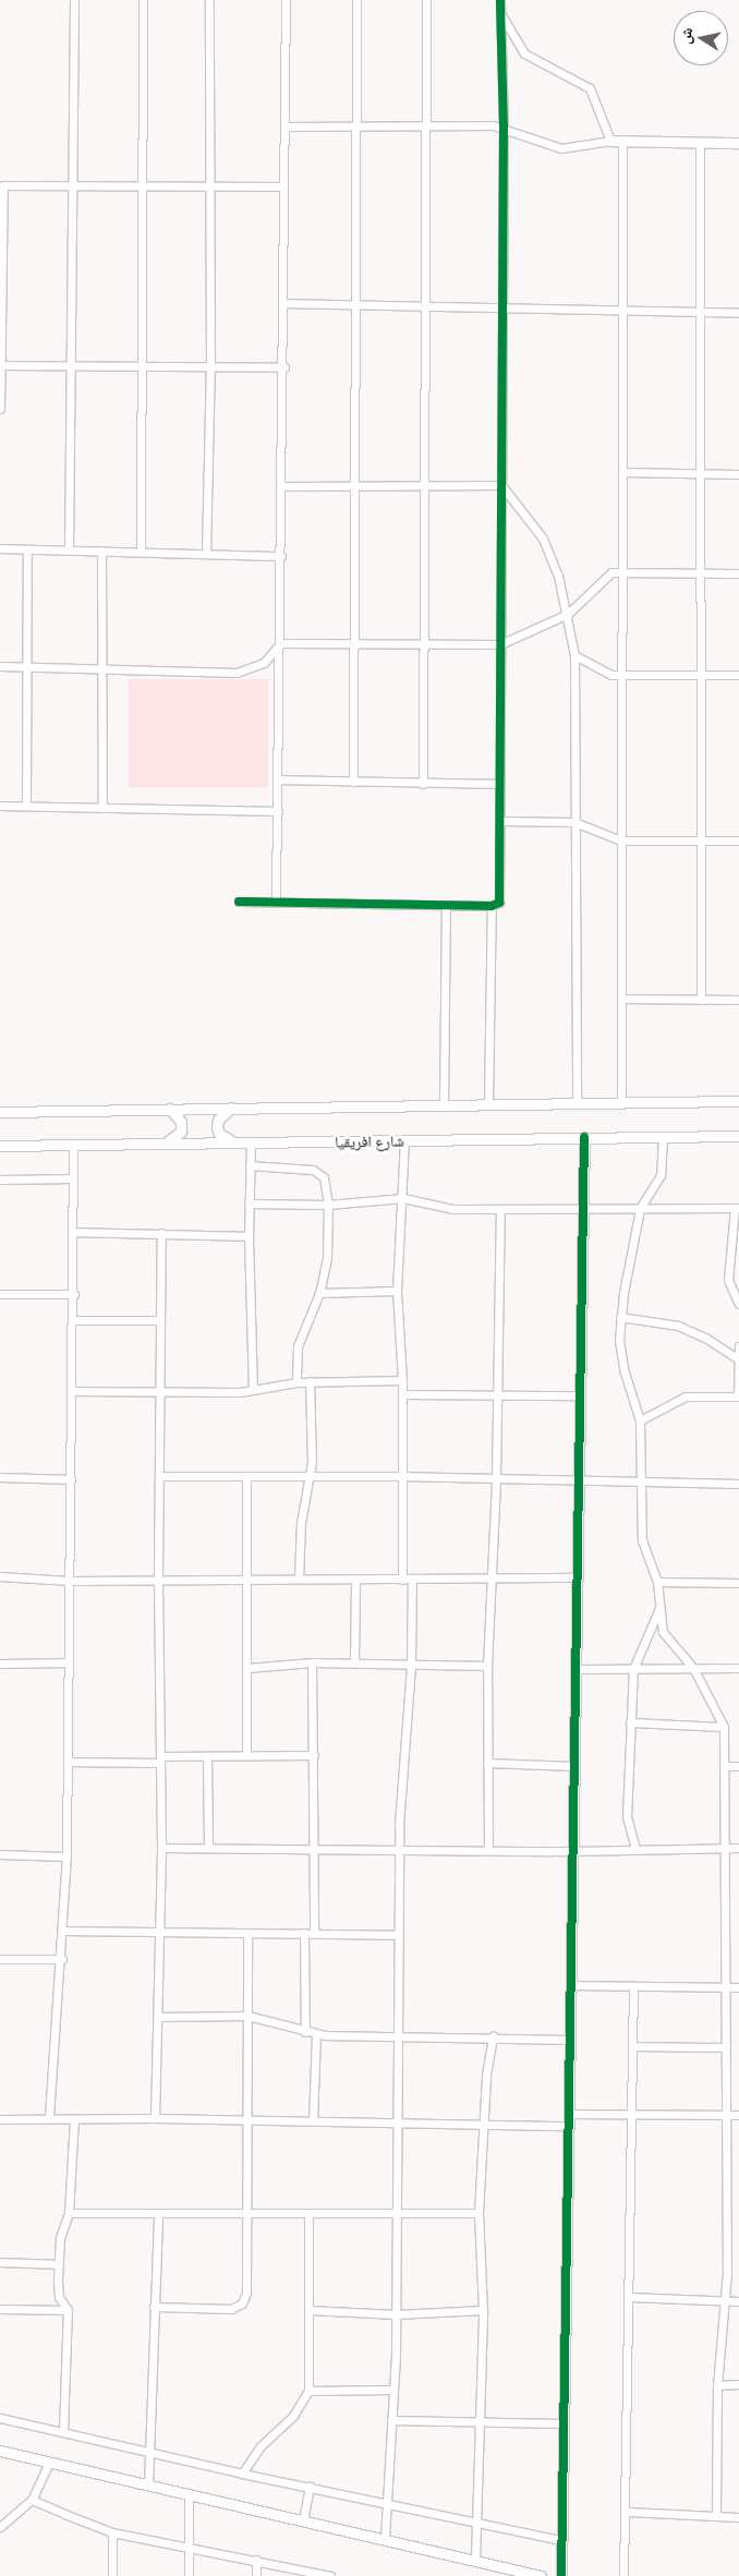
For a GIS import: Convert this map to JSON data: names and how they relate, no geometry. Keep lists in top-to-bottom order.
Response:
{
  "streets": {
    "street": ["شارع افريقيا"]
  },
  "north": "left"
}
